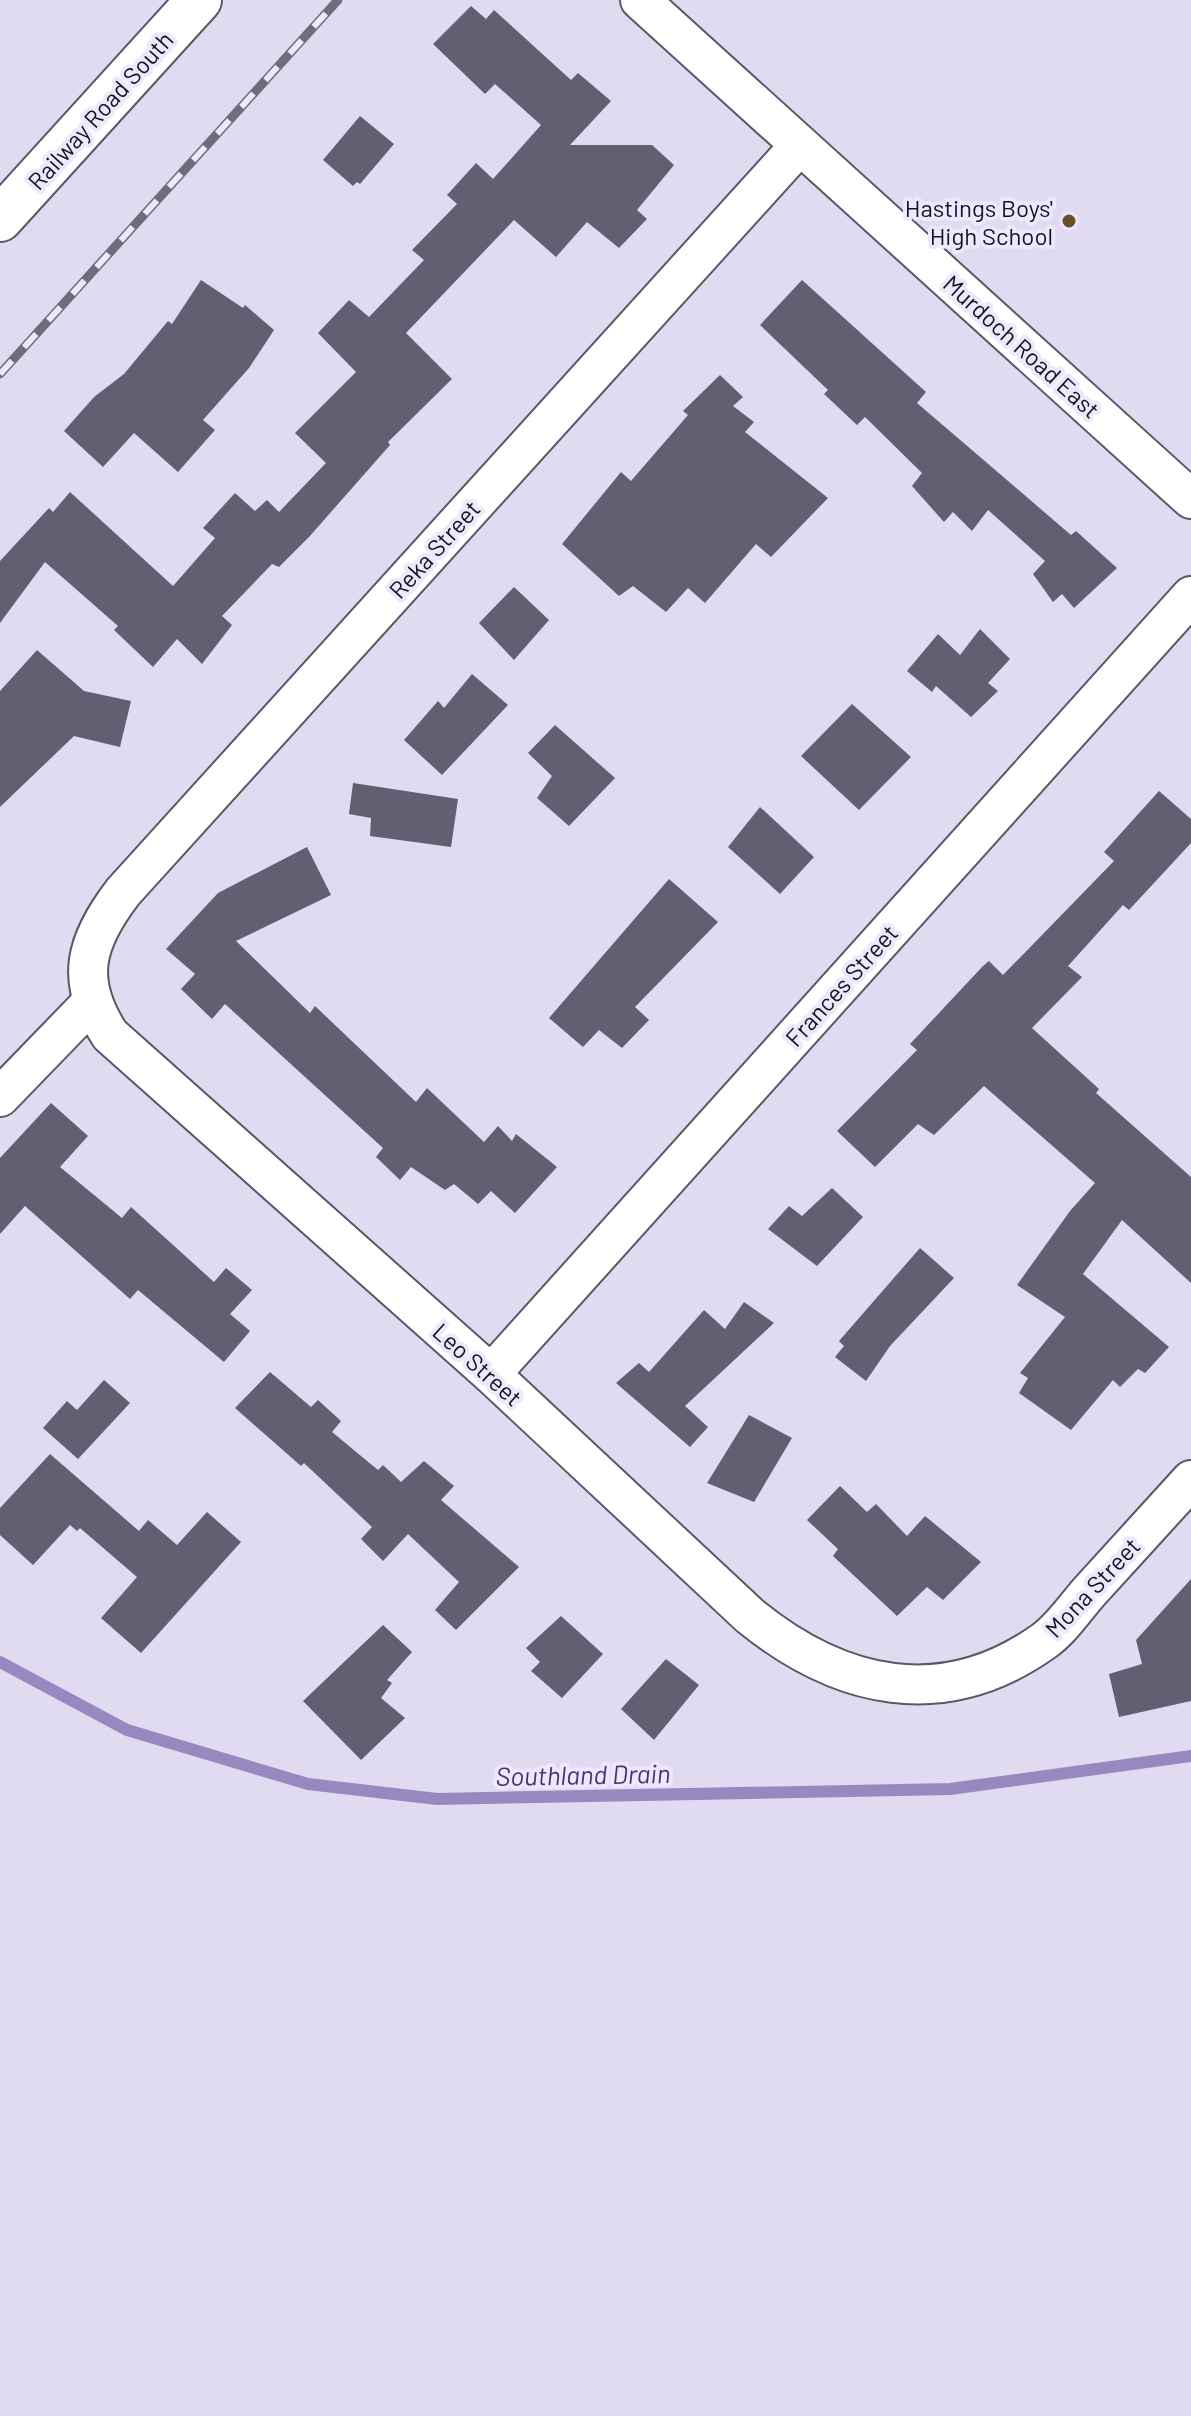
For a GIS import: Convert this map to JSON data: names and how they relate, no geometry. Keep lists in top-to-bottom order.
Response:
{
  "streets": {
    "main road": ["Railway Road South"],
    "street": [
      "Murdoch Road East",
      "Reka Street",
      "Frances Street",
      "Leo Street",
      "Mona Street"
    ]
  },
  "crossings": [
    ["Murdoch Road East", "Reka Street"],
    ["Reka Street", "Leo Street"],
    ["Frances Street", "Leo Street"],
    ["Leo Street", "Mona Street"]
  ],
  "water": ["Southland Drain"],
  "places": ["Hastings Boys' High School"]
}
